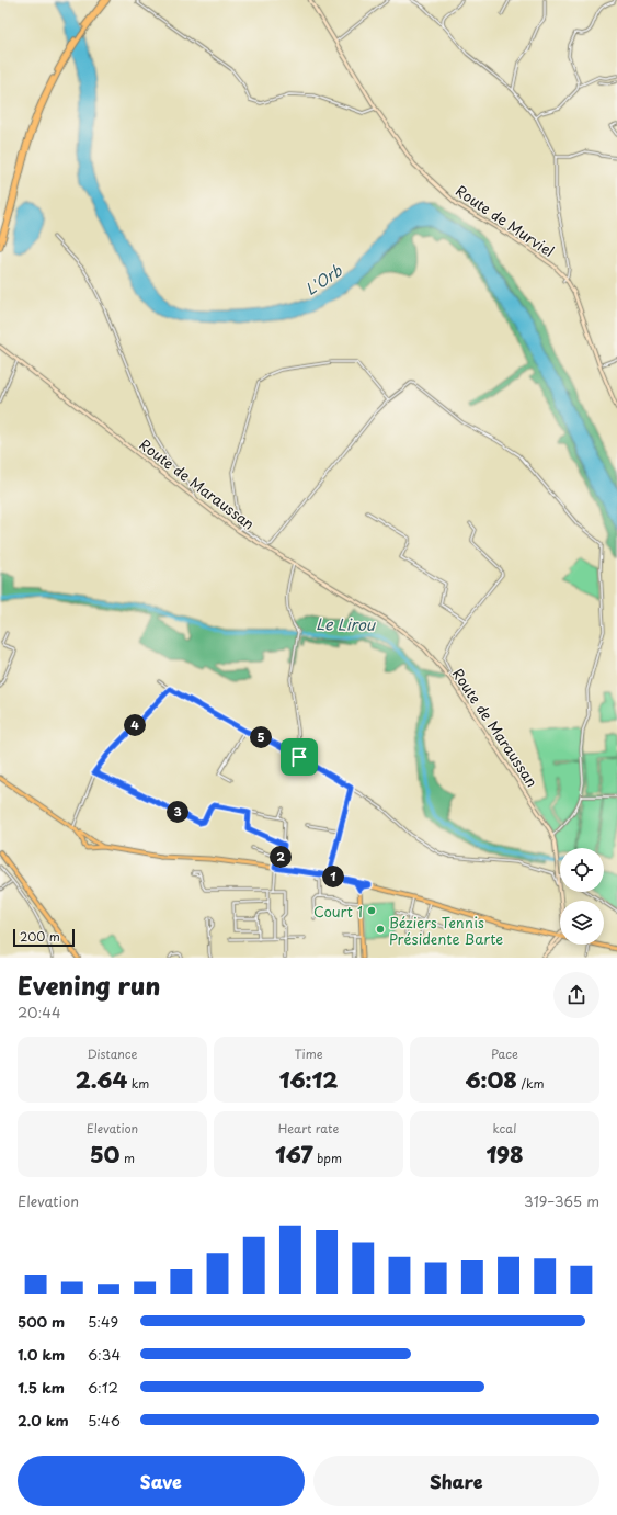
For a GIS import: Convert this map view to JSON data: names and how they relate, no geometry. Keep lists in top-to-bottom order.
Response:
{
  "streets": {
    "main road": ["Route de Murviel", "Route de Maraussan"]
  },
  "water": ["L'Orb", "Le Lirou"],
  "places": ["Court 1", "Béziers Tennis Présidente Barte"],
  "scale_bar": "200 m",
  "page": {
    "pins": [
      "4",
      "5",
      "3",
      "2",
      "1"
    ],
    "scale": "200 m",
    "heading": ["Evening run", "20:44"],
    "stats": [
      ["Distance", "2.64 km"],
      ["Time", "16:12"],
      ["Pace", "6:08 /km"],
      ["Elevation", "50 m"],
      ["Heart rate", "167 bpm"],
      ["kcal", "198"]
    ],
    "chart": ["Elevation", "319–365 m"],
    "list": [
      {
        "name": "500 m",
        "note": "5:49"
      },
      {
        "name": "1.0 km",
        "note": "6:34"
      },
      {
        "name": "1.5 km",
        "note": "6:12"
      },
      {
        "name": "2.0 km",
        "note": "5:46"
      }
    ],
    "buttons": ["Save", "Share"]
  }
}
